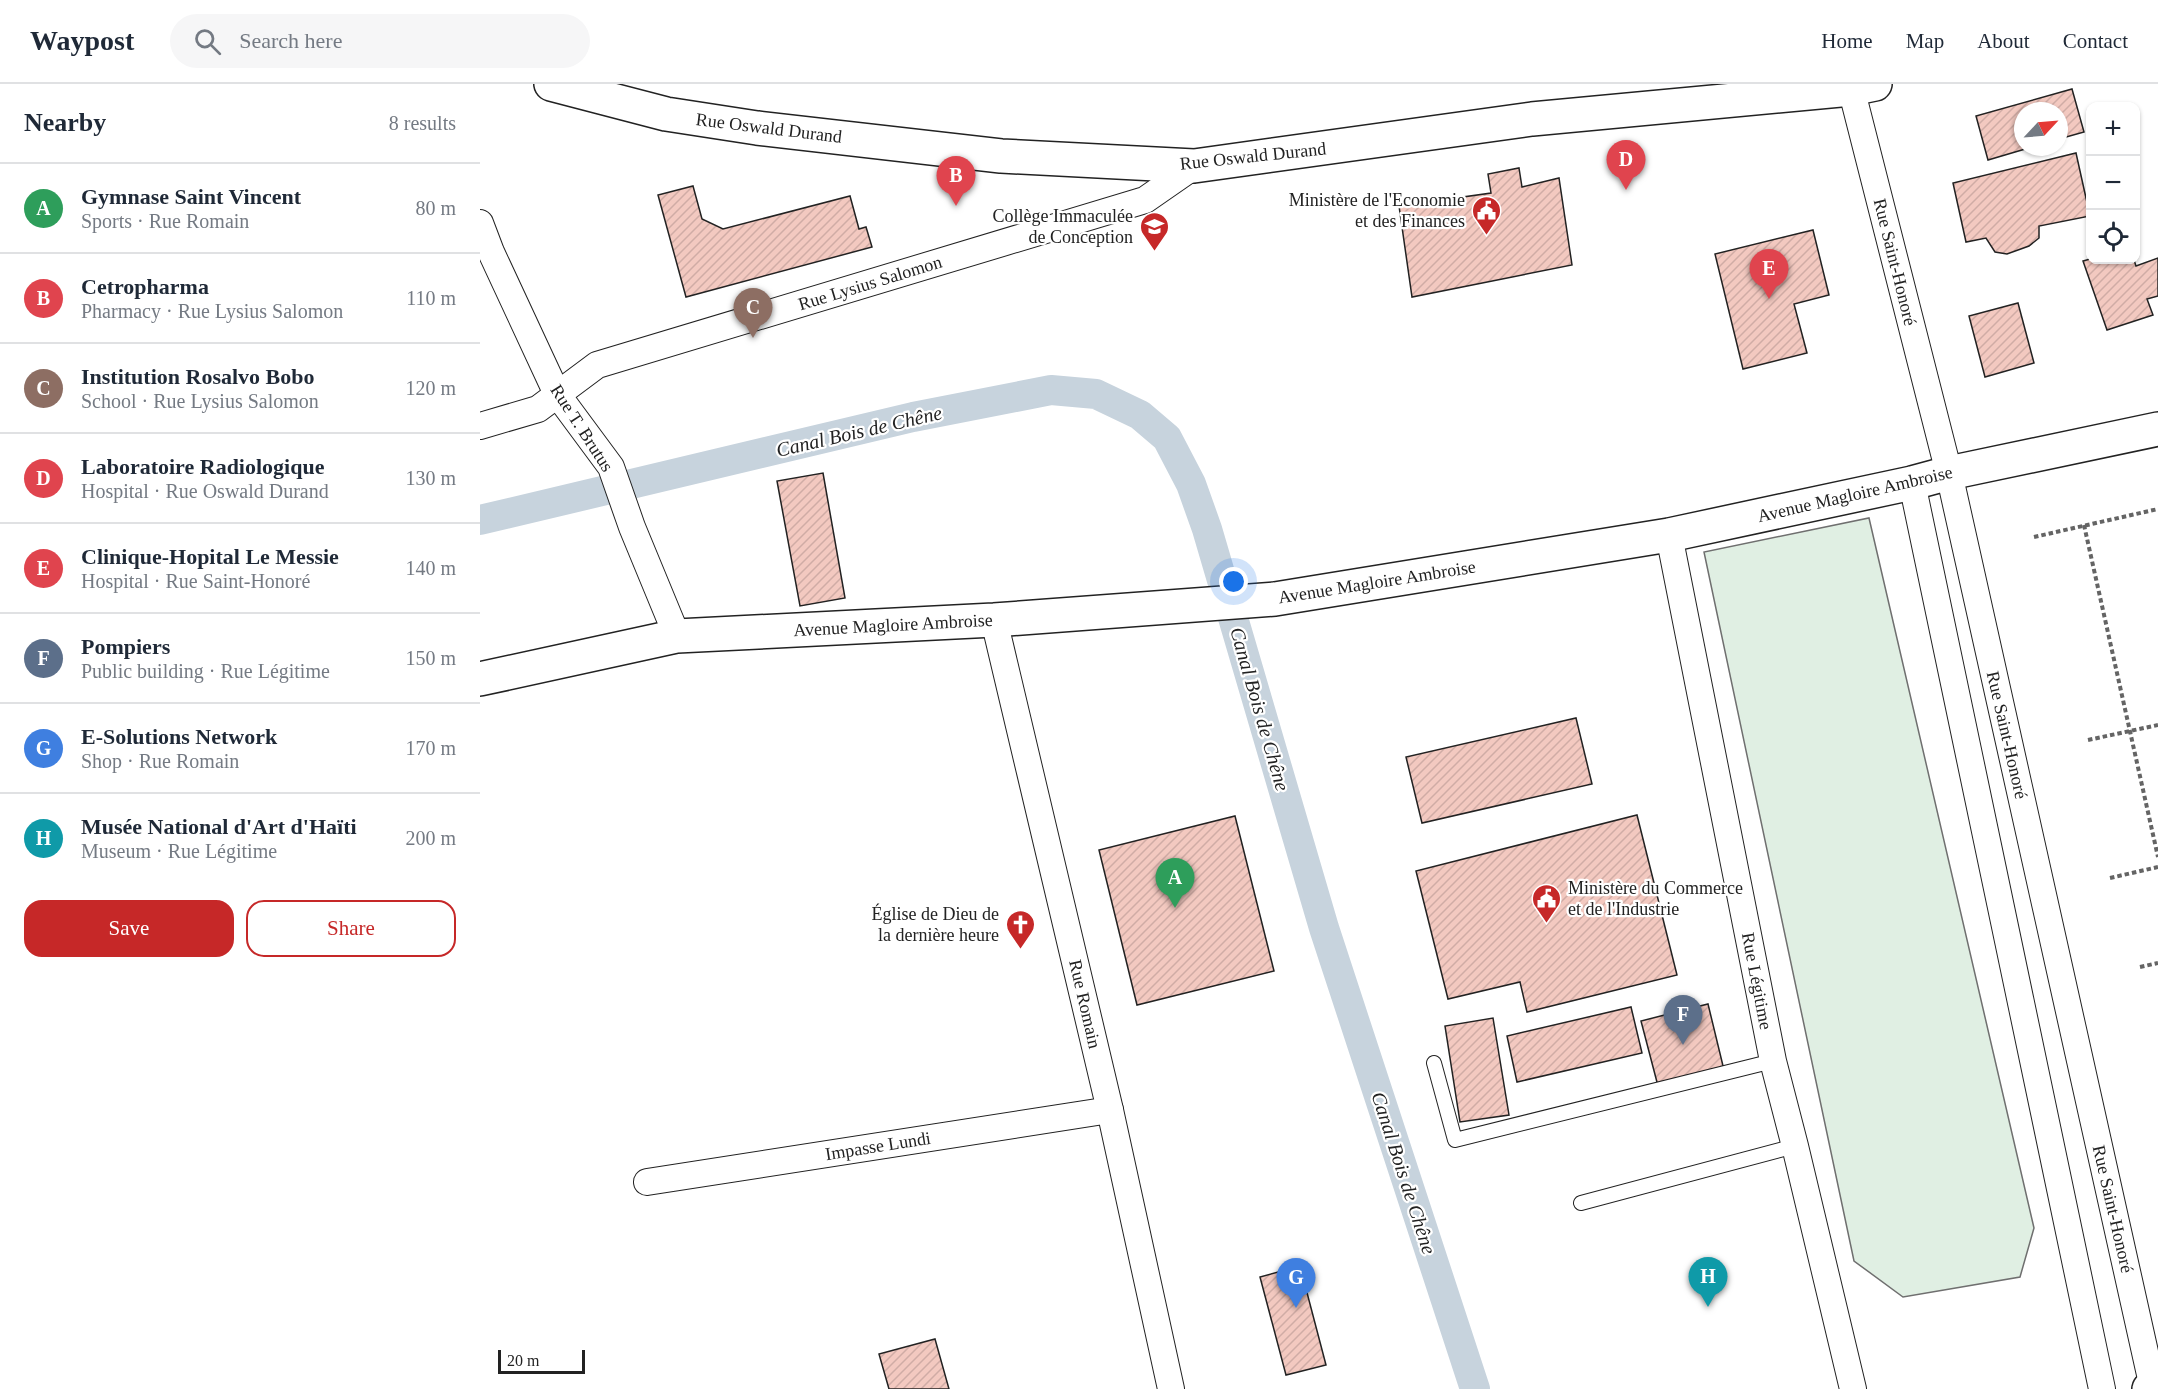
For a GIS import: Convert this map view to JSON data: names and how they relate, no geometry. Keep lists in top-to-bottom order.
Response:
{
  "streets": {
    "street": [
      "Rue Oswald Durand",
      "Rue Saint-Honoré",
      "Rue Lysius Salomon",
      "Rue T. Brutus",
      "Avenue Magloire Ambroise",
      "Rue Légitime",
      "Rue Romain",
      "Impasse Lundi"
    ]
  },
  "crossings": [
    ["Rue Oswald Durand", "Rue Saint-Honoré"],
    ["Rue Oswald Durand", "Rue Lysius Salomon"],
    ["Rue Saint-Honoré", "Avenue Magloire Ambroise"],
    ["Rue Lysius Salomon", "Rue T. Brutus"],
    ["Rue T. Brutus", "Avenue Magloire Ambroise"],
    ["Avenue Magloire Ambroise", "Rue Légitime"],
    ["Avenue Magloire Ambroise", "Rue Romain"],
    ["Rue Romain", "Impasse Lundi"]
  ],
  "water": ["Canal Bois de Chêne"],
  "places": {
    "public building": ["Ministère de l'Economie et des Finances", "Ministère du Commerce et de l'Industrie"],
    "school or university": ["Collège Immaculée de Conception"],
    "church": ["Église de Dieu de la dernière heure"]
  },
  "scale_bar": "20 m",
  "north": "top right",
  "page": {
    "header": "Waypost",
    "search": "Search here",
    "nav": [
      "Home",
      "Map",
      "About",
      "Contact"
    ],
    "heading": ["Nearby", "8 results"],
    "map_buttons": ["+", "−"],
    "pins": [
      "D",
      "B",
      "E",
      "C",
      "A",
      "F",
      "H",
      "G"
    ],
    "list": [
      {
        "mark": "A",
        "name": "Gymnase Saint Vincent",
        "note": "Sports · Rue Romain",
        "value": "80 m"
      },
      {
        "mark": "B",
        "name": "Cetropharma",
        "note": "Pharmacy · Rue Lysius Salomon",
        "value": "110 m"
      },
      {
        "mark": "C",
        "name": "Institution Rosalvo Bobo",
        "note": "School · Rue Lysius Salomon",
        "value": "120 m"
      },
      {
        "mark": "D",
        "name": "Laboratoire Radiologique",
        "note": "Hospital · Rue Oswald Durand",
        "value": "130 m"
      },
      {
        "mark": "E",
        "name": "Clinique-Hopital Le Messie",
        "note": "Hospital · Rue Saint-Honoré",
        "value": "140 m"
      },
      {
        "mark": "F",
        "name": "Pompiers",
        "note": "Public building · Rue Légitime",
        "value": "150 m"
      },
      {
        "mark": "G",
        "name": "E-Solutions Network",
        "note": "Shop · Rue Romain",
        "value": "170 m"
      },
      {
        "mark": "H",
        "name": "Musée National d'Art d'Haïti",
        "note": "Museum · Rue Légitime",
        "value": "200 m"
      }
    ],
    "buttons": ["Save", "Share"],
    "scale": "20 m"
  }
}
